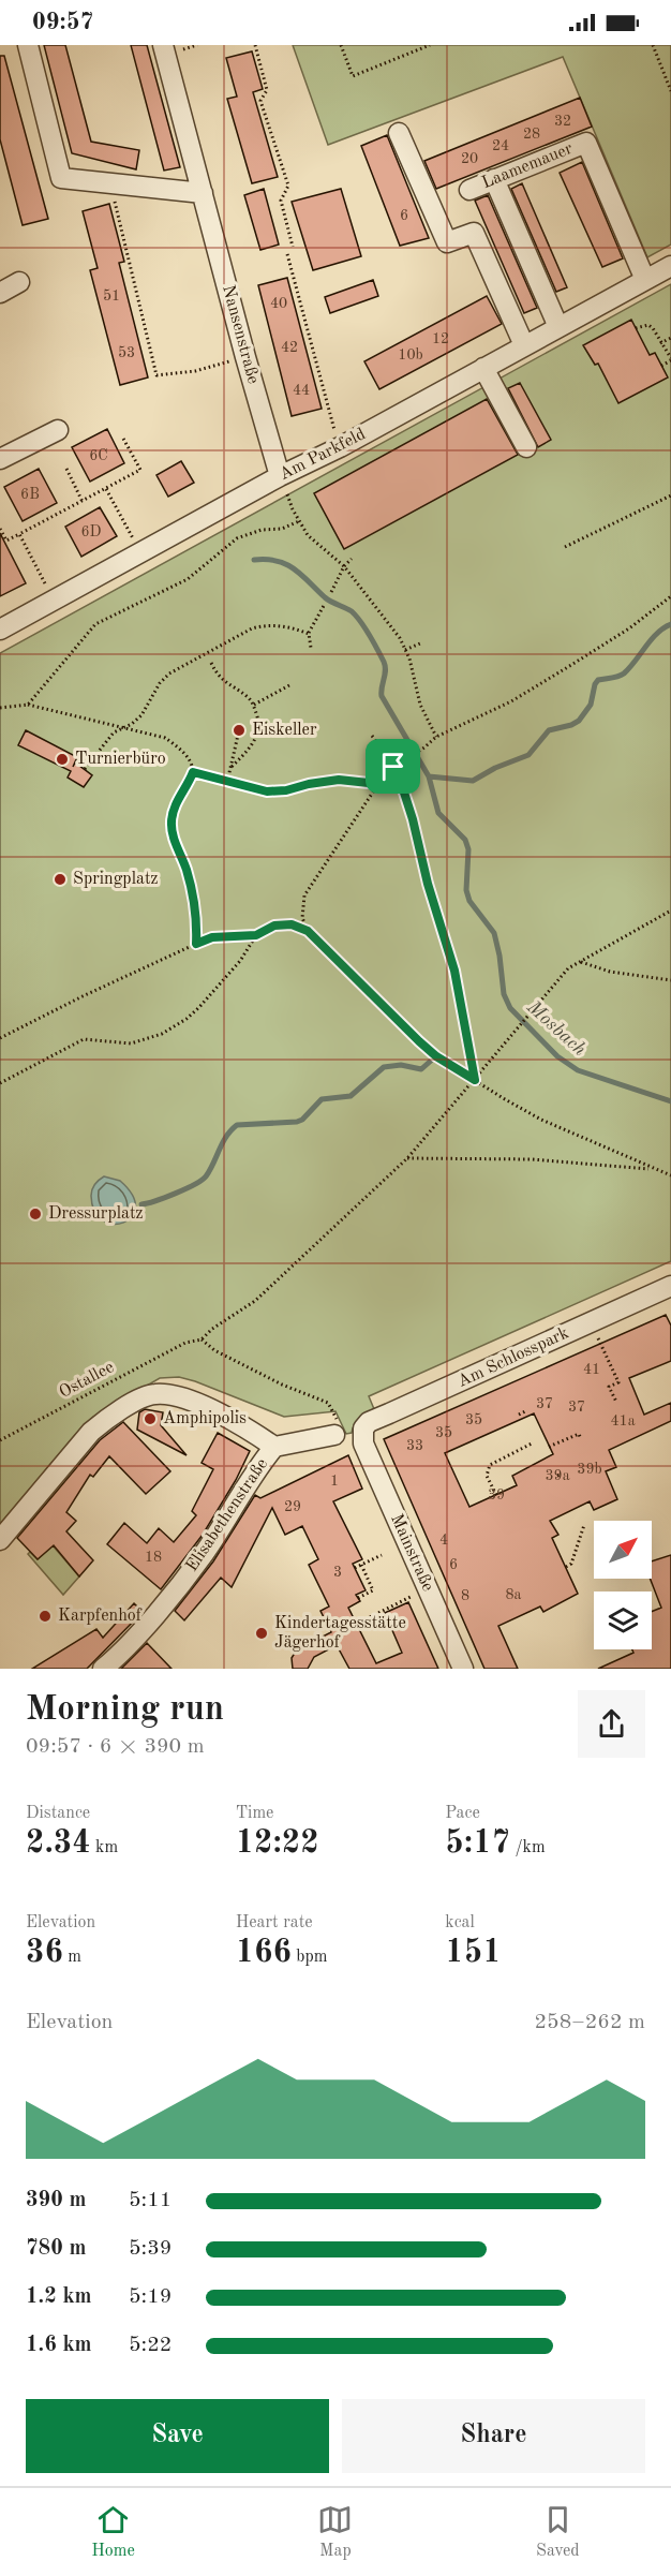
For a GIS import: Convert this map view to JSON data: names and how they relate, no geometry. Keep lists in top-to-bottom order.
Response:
{
  "streets": {
    "street": [
      "Laamemauer",
      "Nansenstraße",
      "Am Parkfeld",
      "Am Schlosspark",
      "Elisabethenstraße",
      "Mainstraße"
    ],
    "path": ["Ostallee"]
  },
  "crossings": [
    ["Laamemauer", "Am Parkfeld"],
    ["Nansenstraße", "Am Parkfeld"],
    ["Am Schlosspark", "Mainstraße"]
  ],
  "water": ["Mosbach"],
  "places": [
    "Eiskeller",
    "Turnierbüro",
    "Springplatz",
    "Dressurplatz",
    "Amphipolis",
    "Karpfenhof",
    "Kindertagesstätte Jägerhof"
  ],
  "house_numbers": [
    "32",
    "28",
    "24",
    "20",
    "6",
    "51",
    "40",
    "12",
    "42",
    "53",
    "10b",
    "44",
    "6C",
    "6B",
    "6D",
    "41",
    "37",
    "37",
    "35",
    "41a",
    "35",
    "33",
    "39b",
    "39a",
    "1",
    "39",
    "29",
    "4",
    "18",
    "6",
    "3",
    "8a",
    "8"
  ],
  "north": "top right",
  "page": {
    "status": "09:57",
    "heading": ["Morning run", "09:57 · 6 × 390 m"],
    "stats": [
      ["Distance", "2.34 km"],
      ["Time", "12:22"],
      ["Pace", "5:17 /km"],
      ["Elevation", "36 m"],
      ["Heart rate", "166 bpm"],
      ["kcal", "151"]
    ],
    "chart": ["Elevation", "258–262 m"],
    "list": [
      {
        "name": "390 m",
        "note": "5:11"
      },
      {
        "name": "780 m",
        "note": "5:39"
      },
      {
        "name": "1.2 km",
        "note": "5:19"
      },
      {
        "name": "1.6 km",
        "note": "5:22"
      }
    ],
    "buttons": ["Save", "Share"],
    "tabs": ["Home", "Map", "Saved"]
  }
}
